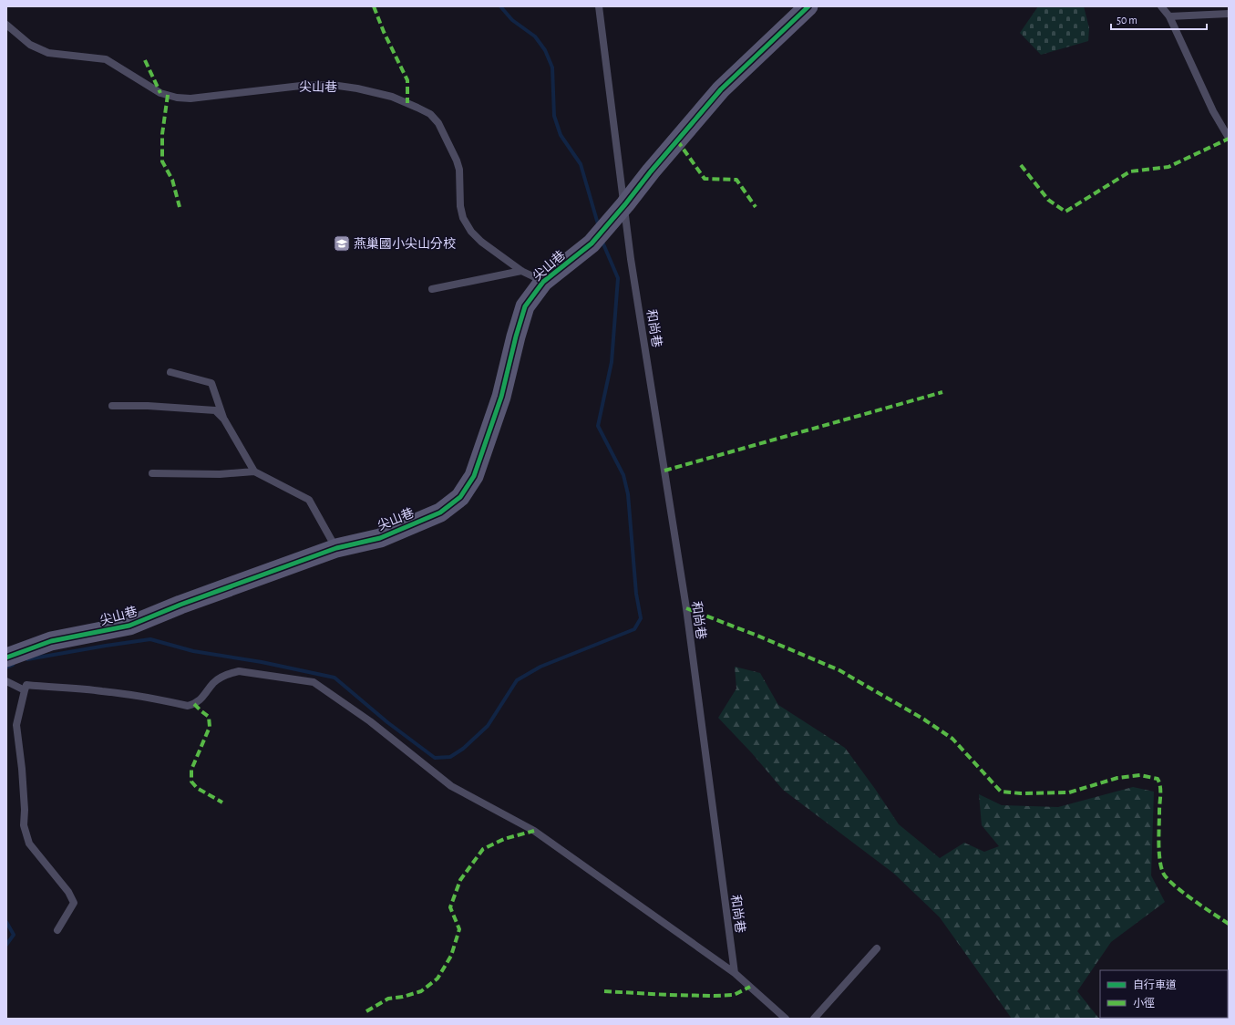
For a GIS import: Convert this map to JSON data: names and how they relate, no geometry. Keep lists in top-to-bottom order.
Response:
{
  "streets": {
    "street": ["尖山巷"],
    "lane": ["和尚巷"]
  },
  "crossings": [
    ["尖山巷", "和尚巷"]
  ],
  "places": {
    "school or university": ["燕巢國小尖山分校"]
  },
  "legend": ["自行車道", "小徑"],
  "scale_bar": "50 m"
}
